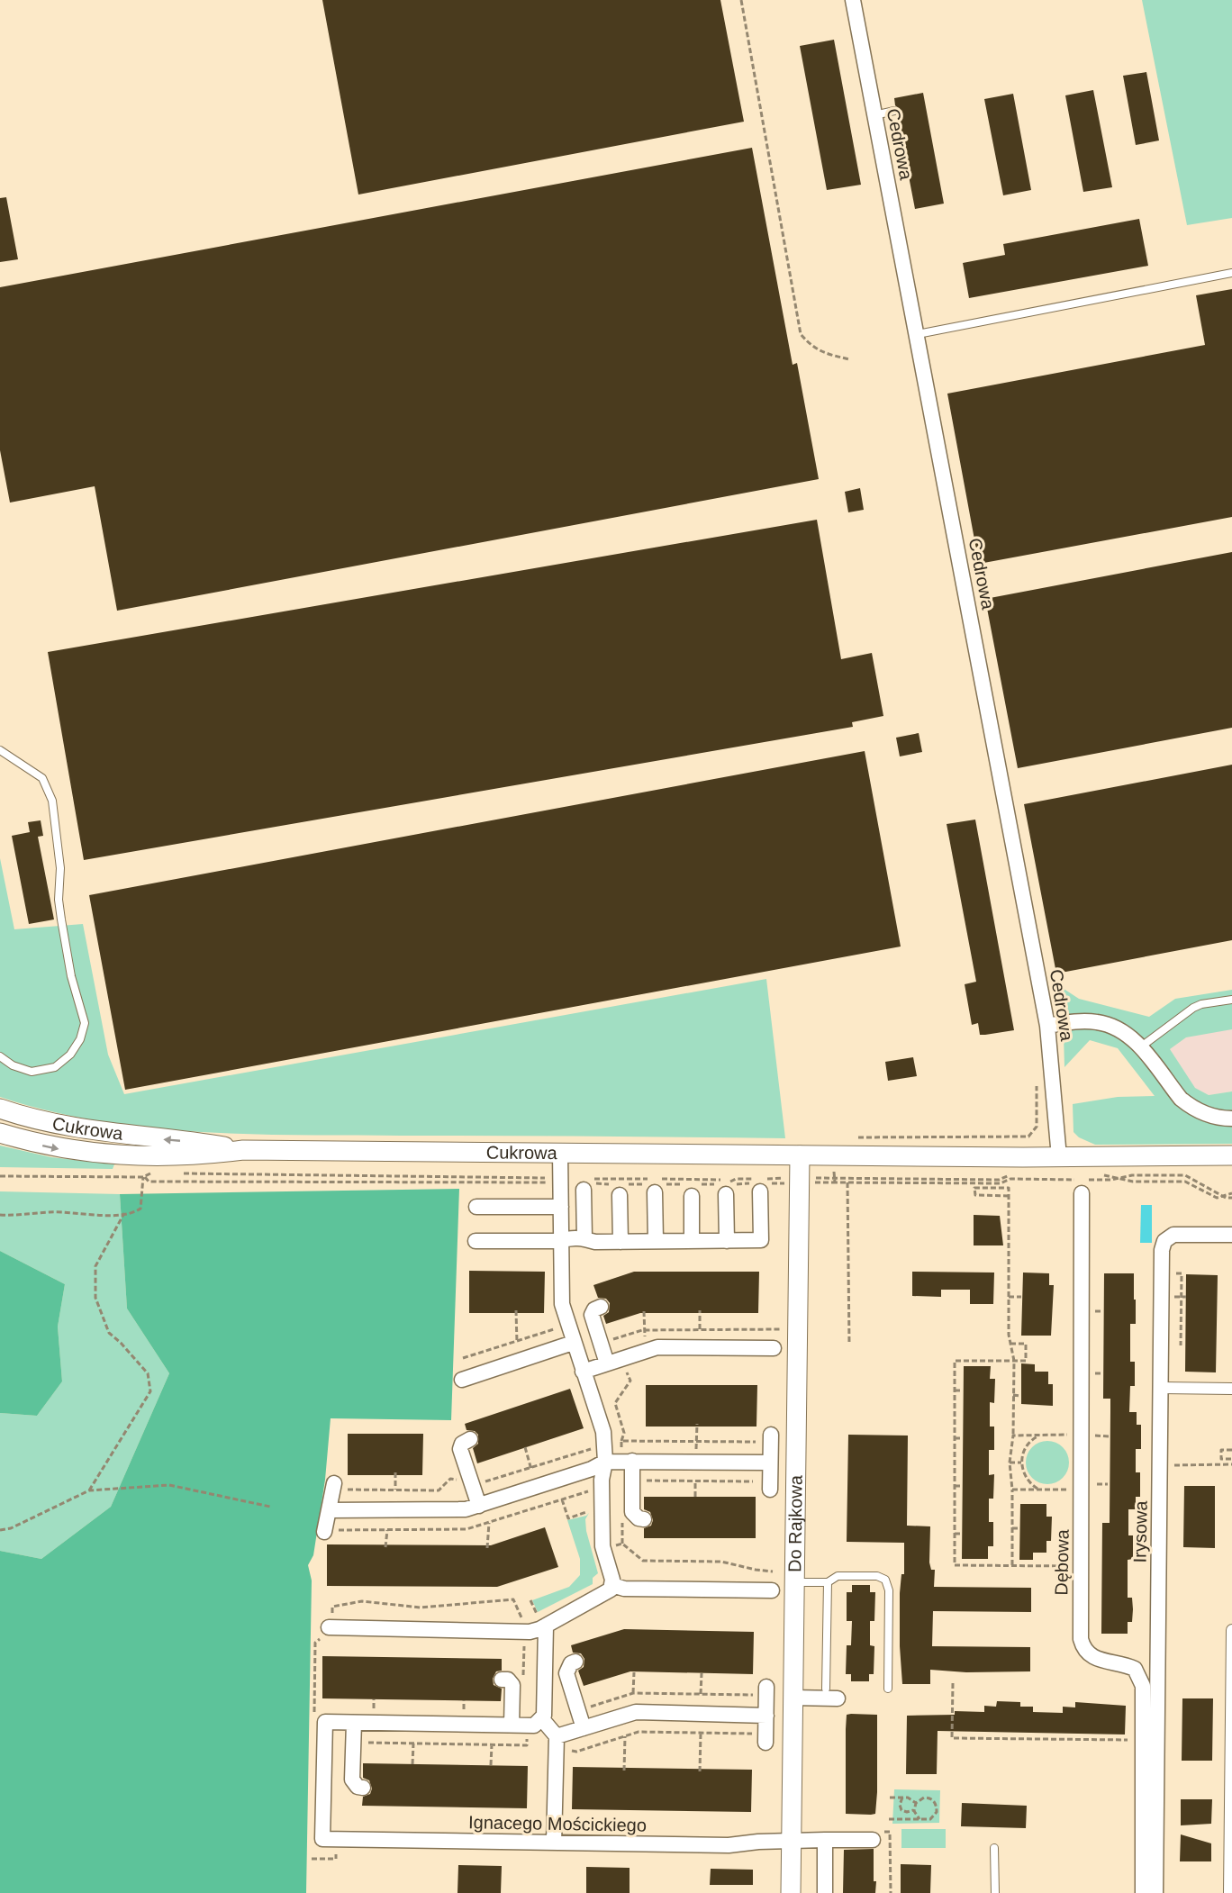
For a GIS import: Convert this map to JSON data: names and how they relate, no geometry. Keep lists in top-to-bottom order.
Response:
{
  "streets": {
    "street": [
      "Cedrowa",
      "Cukrowa",
      "Do Rajkowa",
      "Irysowa",
      "Dębowa",
      "Ignacego Mościckiego"
    ]
  },
  "crossings": [
    ["Cedrowa", "Cukrowa"],
    ["Cukrowa", "Do Rajkowa"],
    ["Do Rajkowa", "Ignacego Mościckiego"]
  ]
}
